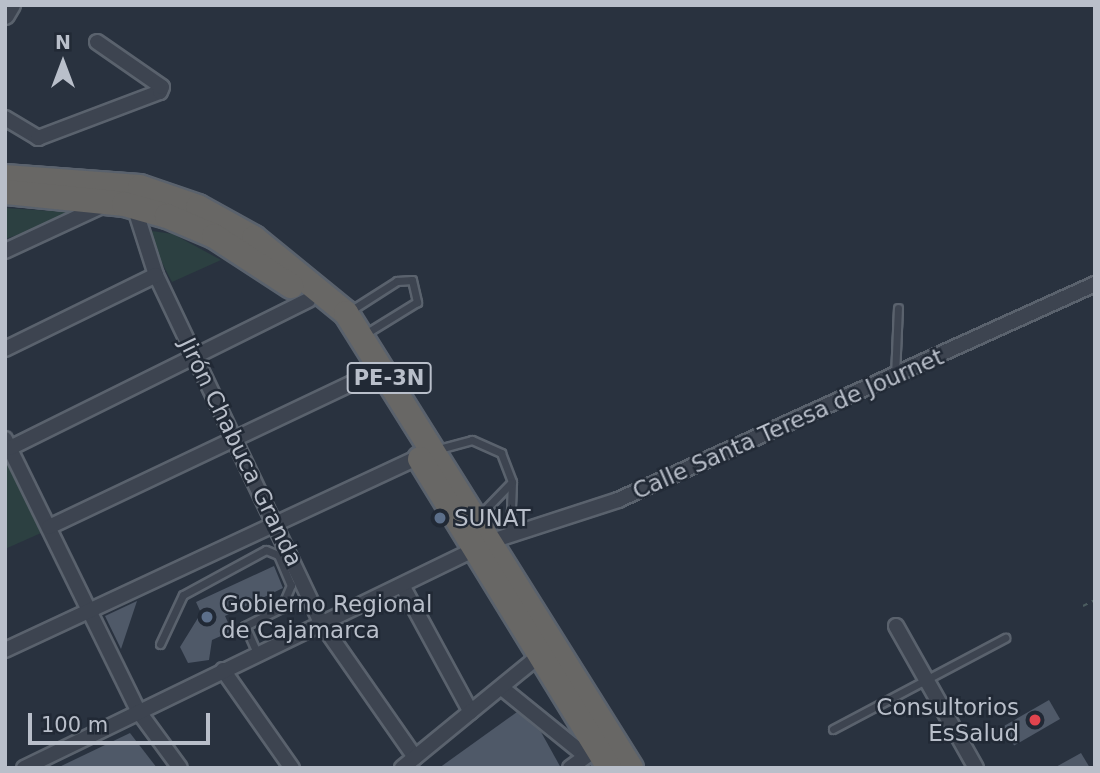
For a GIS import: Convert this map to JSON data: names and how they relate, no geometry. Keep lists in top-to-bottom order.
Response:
{
  "streets": {
    "highway": ["PE-3N"],
    "street": ["Calle Santa Teresa de Journet", "Jirón Chabuca Granda"]
  },
  "crossings": [
    ["PE-3N", "Calle Santa Teresa de Journet"],
    ["PE-3N", "Jirón Chabuca Granda"],
    ["Calle Santa Teresa de Journet", "Jirón Chabuca Granda"]
  ],
  "places": ["SUNAT", "Gobierno Regional de Cajamarca", "Consultorios EsSalud"],
  "scale_bar": "100 m",
  "north": "top"
}
